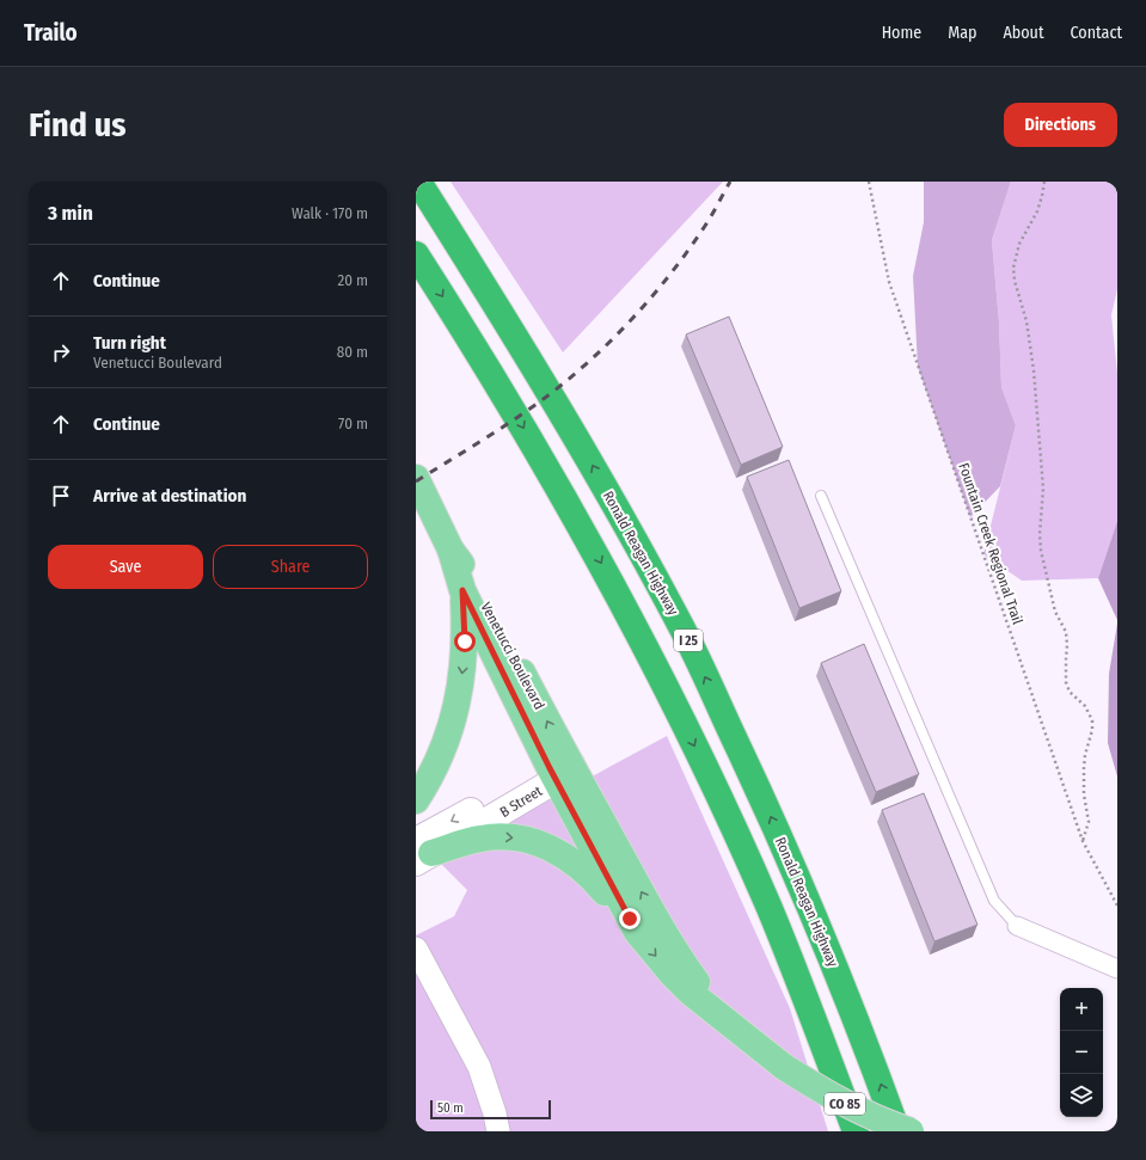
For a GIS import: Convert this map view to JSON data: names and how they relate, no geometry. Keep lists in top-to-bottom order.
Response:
{
  "streets": {
    "highway": ["Ronald Reagan Highway", "I 25"],
    "main road": ["Venetucci Boulevard", "B Street", "CO 85"],
    "path": ["Fountain Creek Regional Trail"]
  },
  "crossings": [
    ["Venetucci Boulevard", "B Street"],
    ["Venetucci Boulevard", "CO 85"],
    ["B Street", "CO 85"]
  ],
  "scale_bar": "50 m",
  "page": {
    "header": "Trailo",
    "nav": [
      "Home",
      "Map",
      "About",
      "Contact"
    ],
    "buttons": [
      "Directions",
      ["Save", "Share"]
    ],
    "title": "Find us",
    "heading": ["3 min", "Walk · 170 m"],
    "list": [
      ["Continue", "20 m"],
      ["Turn right", "Venetucci Boulevard", "80 m"],
      ["Continue", "70 m"],
      "Arrive at destination"
    ],
    "map_buttons": ["+", "−"],
    "scale": "50 m"
  }
}
